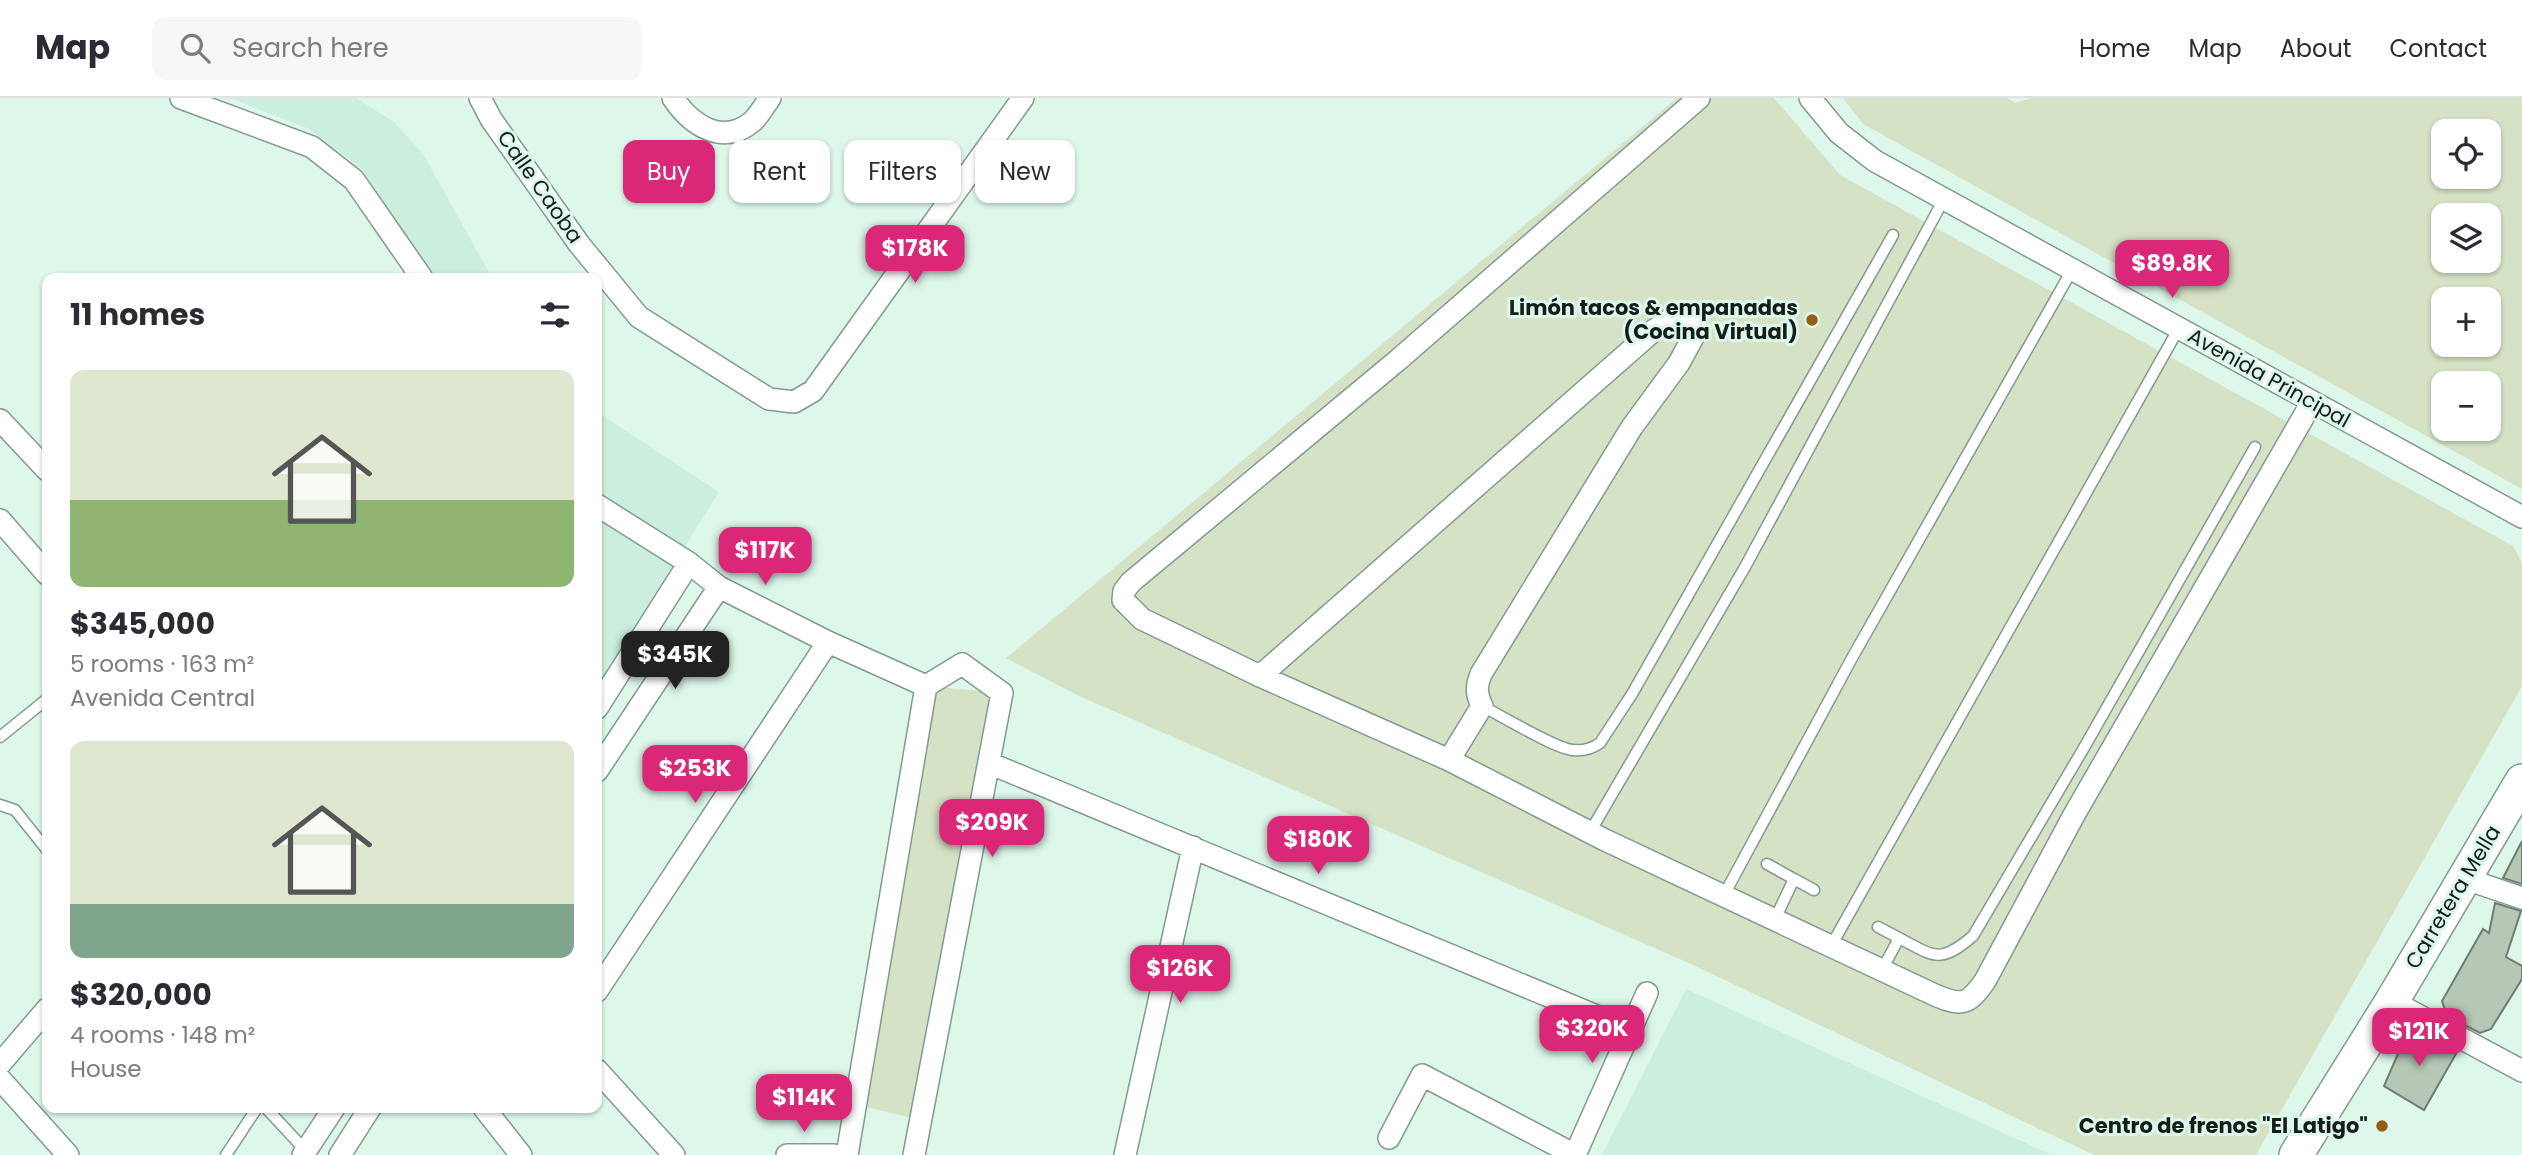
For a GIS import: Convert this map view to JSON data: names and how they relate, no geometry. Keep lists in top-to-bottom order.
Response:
{
  "streets": {
    "main road": ["Carretera Mella"],
    "street": ["Calle Caoba", "Avenida Principal"]
  },
  "places": ["Limón tacos & empanadas (Cocina Virtual)", "Centro de frenos \"El Latigo\""],
  "page": {
    "header": "Map",
    "search": "Search here",
    "nav": [
      "Home",
      "Map",
      "About",
      "Contact"
    ],
    "map_buttons": ["+", "−"],
    "chip": [
      "Buy",
      "Rent",
      "Filters",
      "New"
    ],
    "price": [
      "$178K",
      "$89.8K",
      "$117K",
      "$345K",
      "$253K",
      "$209K",
      "$180K",
      "$126K",
      "$320K",
      "$121K",
      "$114K"
    ],
    "heading": "11 homes",
    "list": [
      {
        "name": "$345,000",
        "note": "5 rooms · 163 m² · Avenida Central"
      },
      {
        "name": "$320,000",
        "note": "4 rooms · 148 m² · House"
      }
    ]
  }
}
